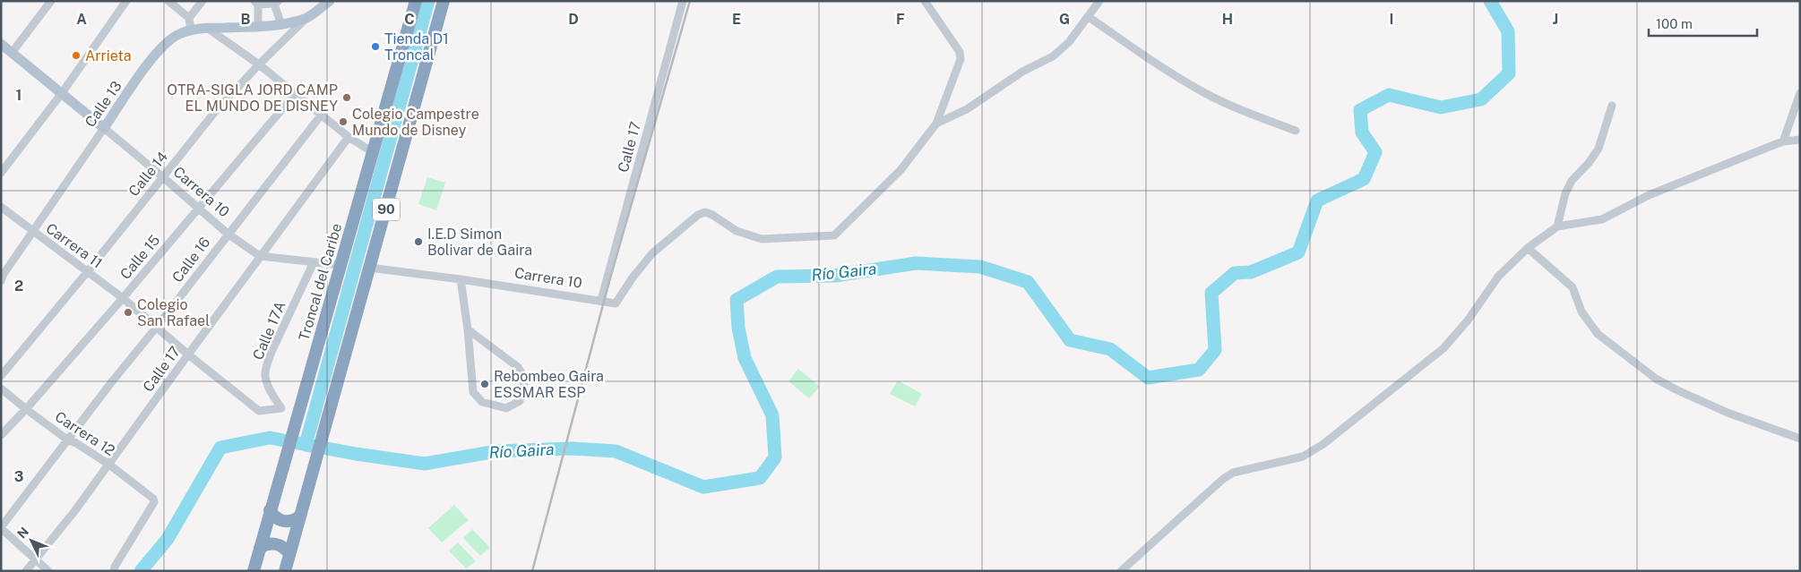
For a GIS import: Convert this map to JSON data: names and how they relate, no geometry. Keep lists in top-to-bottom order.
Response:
{
  "streets": {
    "highway": ["90", "Troncal del Caribe"],
    "main road": ["Calle 13", "Calle 14", "Carrera 10"],
    "street": [
      "Calle 17",
      "Carrera 11",
      "Calle 15",
      "Calle 16",
      "Calle 17A",
      "Carrera 12"
    ]
  },
  "crossings": [
    ["Calle 13", "Calle 14"],
    ["Calle 13", "Carrera 10"],
    ["Calle 13", "Carrera 11"],
    ["Calle 17", "Carrera 10"],
    ["Calle 17", "Carrera 11"],
    ["Calle 17", "Carrera 12"],
    ["Calle 14", "Carrera 10"],
    ["Calle 14", "Carrera 11"],
    ["Carrera 10", "90"],
    ["Carrera 10", "Calle 15"],
    ["Carrera 10", "Calle 16"],
    ["Carrera 10", "Troncal del Caribe"],
    ["Carrera 10", "Calle 17A"],
    ["Carrera 11", "Calle 15"],
    ["Carrera 11", "Calle 16"],
    ["Carrera 11", "Calle 17A"],
    ["Calle 15", "Carrera 12"],
    ["Calle 16", "Carrera 12"]
  ],
  "water": ["Río Gaira"],
  "places": [
    "Tienda D1 Troncal",
    "Arrieta",
    "OTRA-SIGLA JORD CAMP EL MUNDO DE DISNEY",
    "Colegio Campestre Mundo de Disney",
    "I.E.D Simon Bolivar de Gaira",
    "Colegio San Rafael",
    "Rebombeo Gaira ESSMAR ESP"
  ],
  "scale_bar": "100 m",
  "north": "top left",
  "grid": {
    "columns": [
      "A",
      "B",
      "C",
      "D",
      "E",
      "F",
      "G",
      "H",
      "I",
      "J"
    ],
    "rows": ["1", "2", "3"]
  }
}
